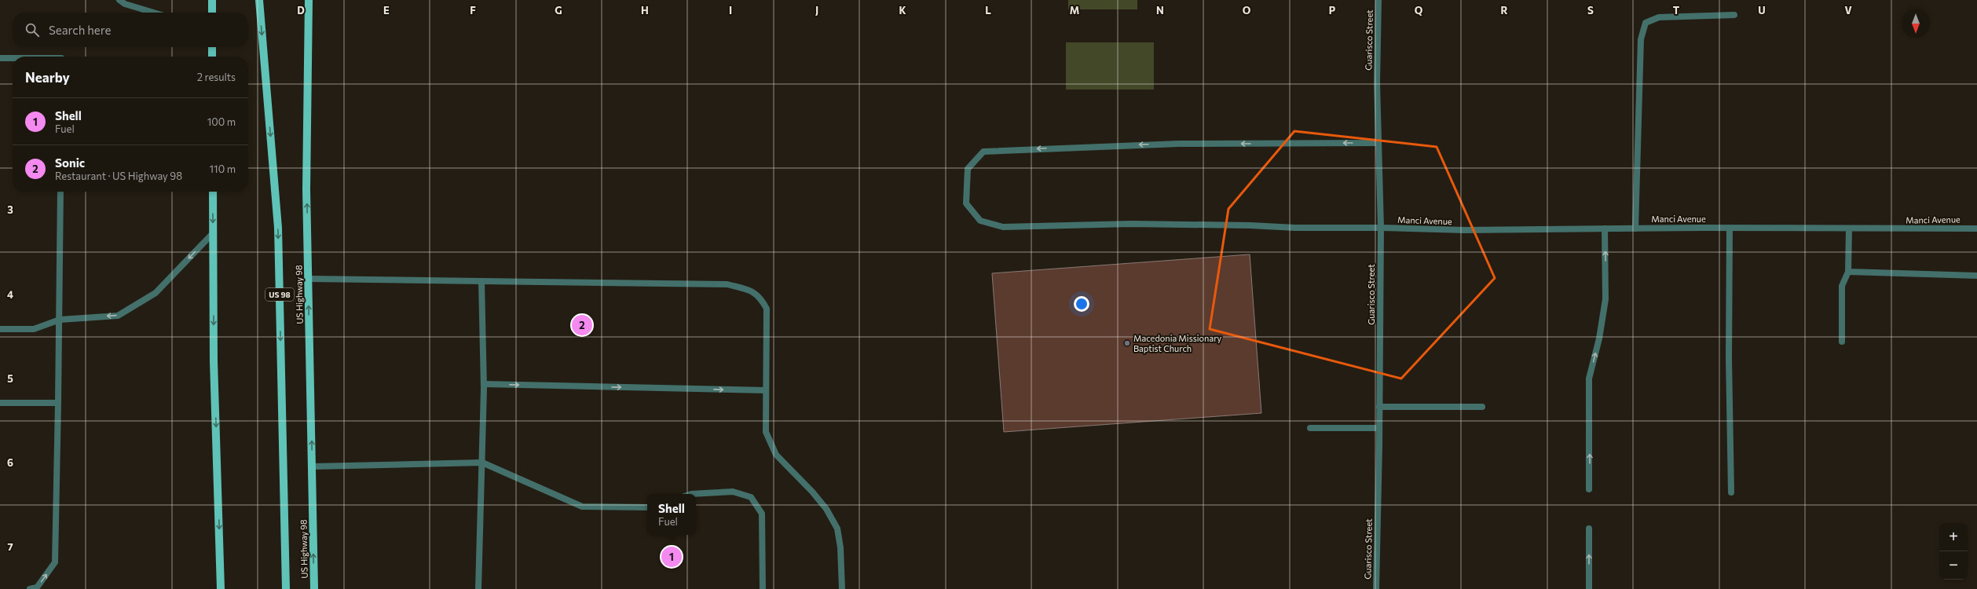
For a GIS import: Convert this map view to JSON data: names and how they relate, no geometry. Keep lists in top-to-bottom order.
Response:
{
  "streets": {
    "main road": ["US 98", "US Highway 98"],
    "street": ["Guarisco Street", "Manci Avenue"]
  },
  "crossings": [
    ["Guarisco Street", "Manci Avenue"]
  ],
  "places": ["Macedonia Missionary Baptist Church"],
  "north": "bottom",
  "page": {
    "search": "Search here",
    "heading": ["Nearby", "2 results"],
    "list": [
      {
        "mark": "1",
        "name": "Shell",
        "note": "Fuel",
        "value": "100 m"
      },
      {
        "mark": "2",
        "name": "Sonic",
        "note": "Restaurant · US Highway 98",
        "value": "110 m"
      }
    ],
    "pins": ["2", "1"],
    "popup": ["Shell", "Fuel"],
    "map_buttons": ["+", "−"]
  },
  "grid": {
    "columns": [
      "D",
      "E",
      "F",
      "G",
      "H",
      "I",
      "J",
      "K",
      "L",
      "M",
      "N",
      "O",
      "P",
      "Q",
      "R",
      "S",
      "T",
      "U",
      "V"
    ],
    "rows": [
      "3",
      "4",
      "5",
      "6",
      "7"
    ]
  }
}
